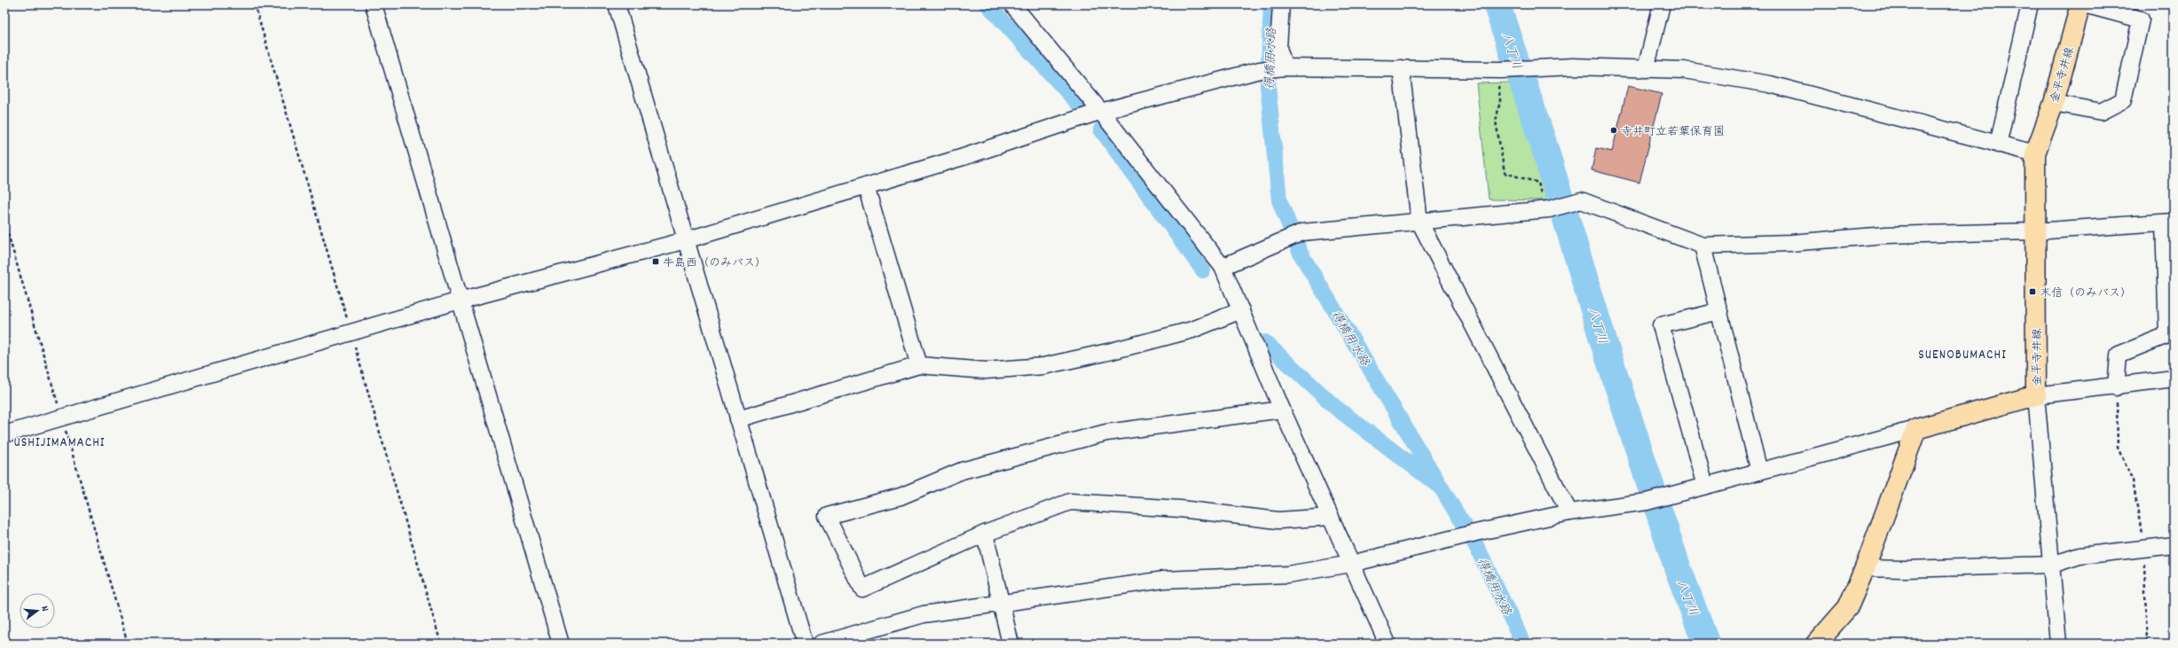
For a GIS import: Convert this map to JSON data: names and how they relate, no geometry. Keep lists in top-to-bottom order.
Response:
{
  "streets": {
    "main road": ["金平寺井線"]
  },
  "districts": ["SUENOBUMACHI", "USHIJIMAMACHI"],
  "water": ["八丁川", "得橋用水路"],
  "places": {
    "other": ["寺井町立若葉保育園"],
    "transit": ["牛島西（のみバス）", "末信（のみバス）"]
  },
  "north": "right"
}
